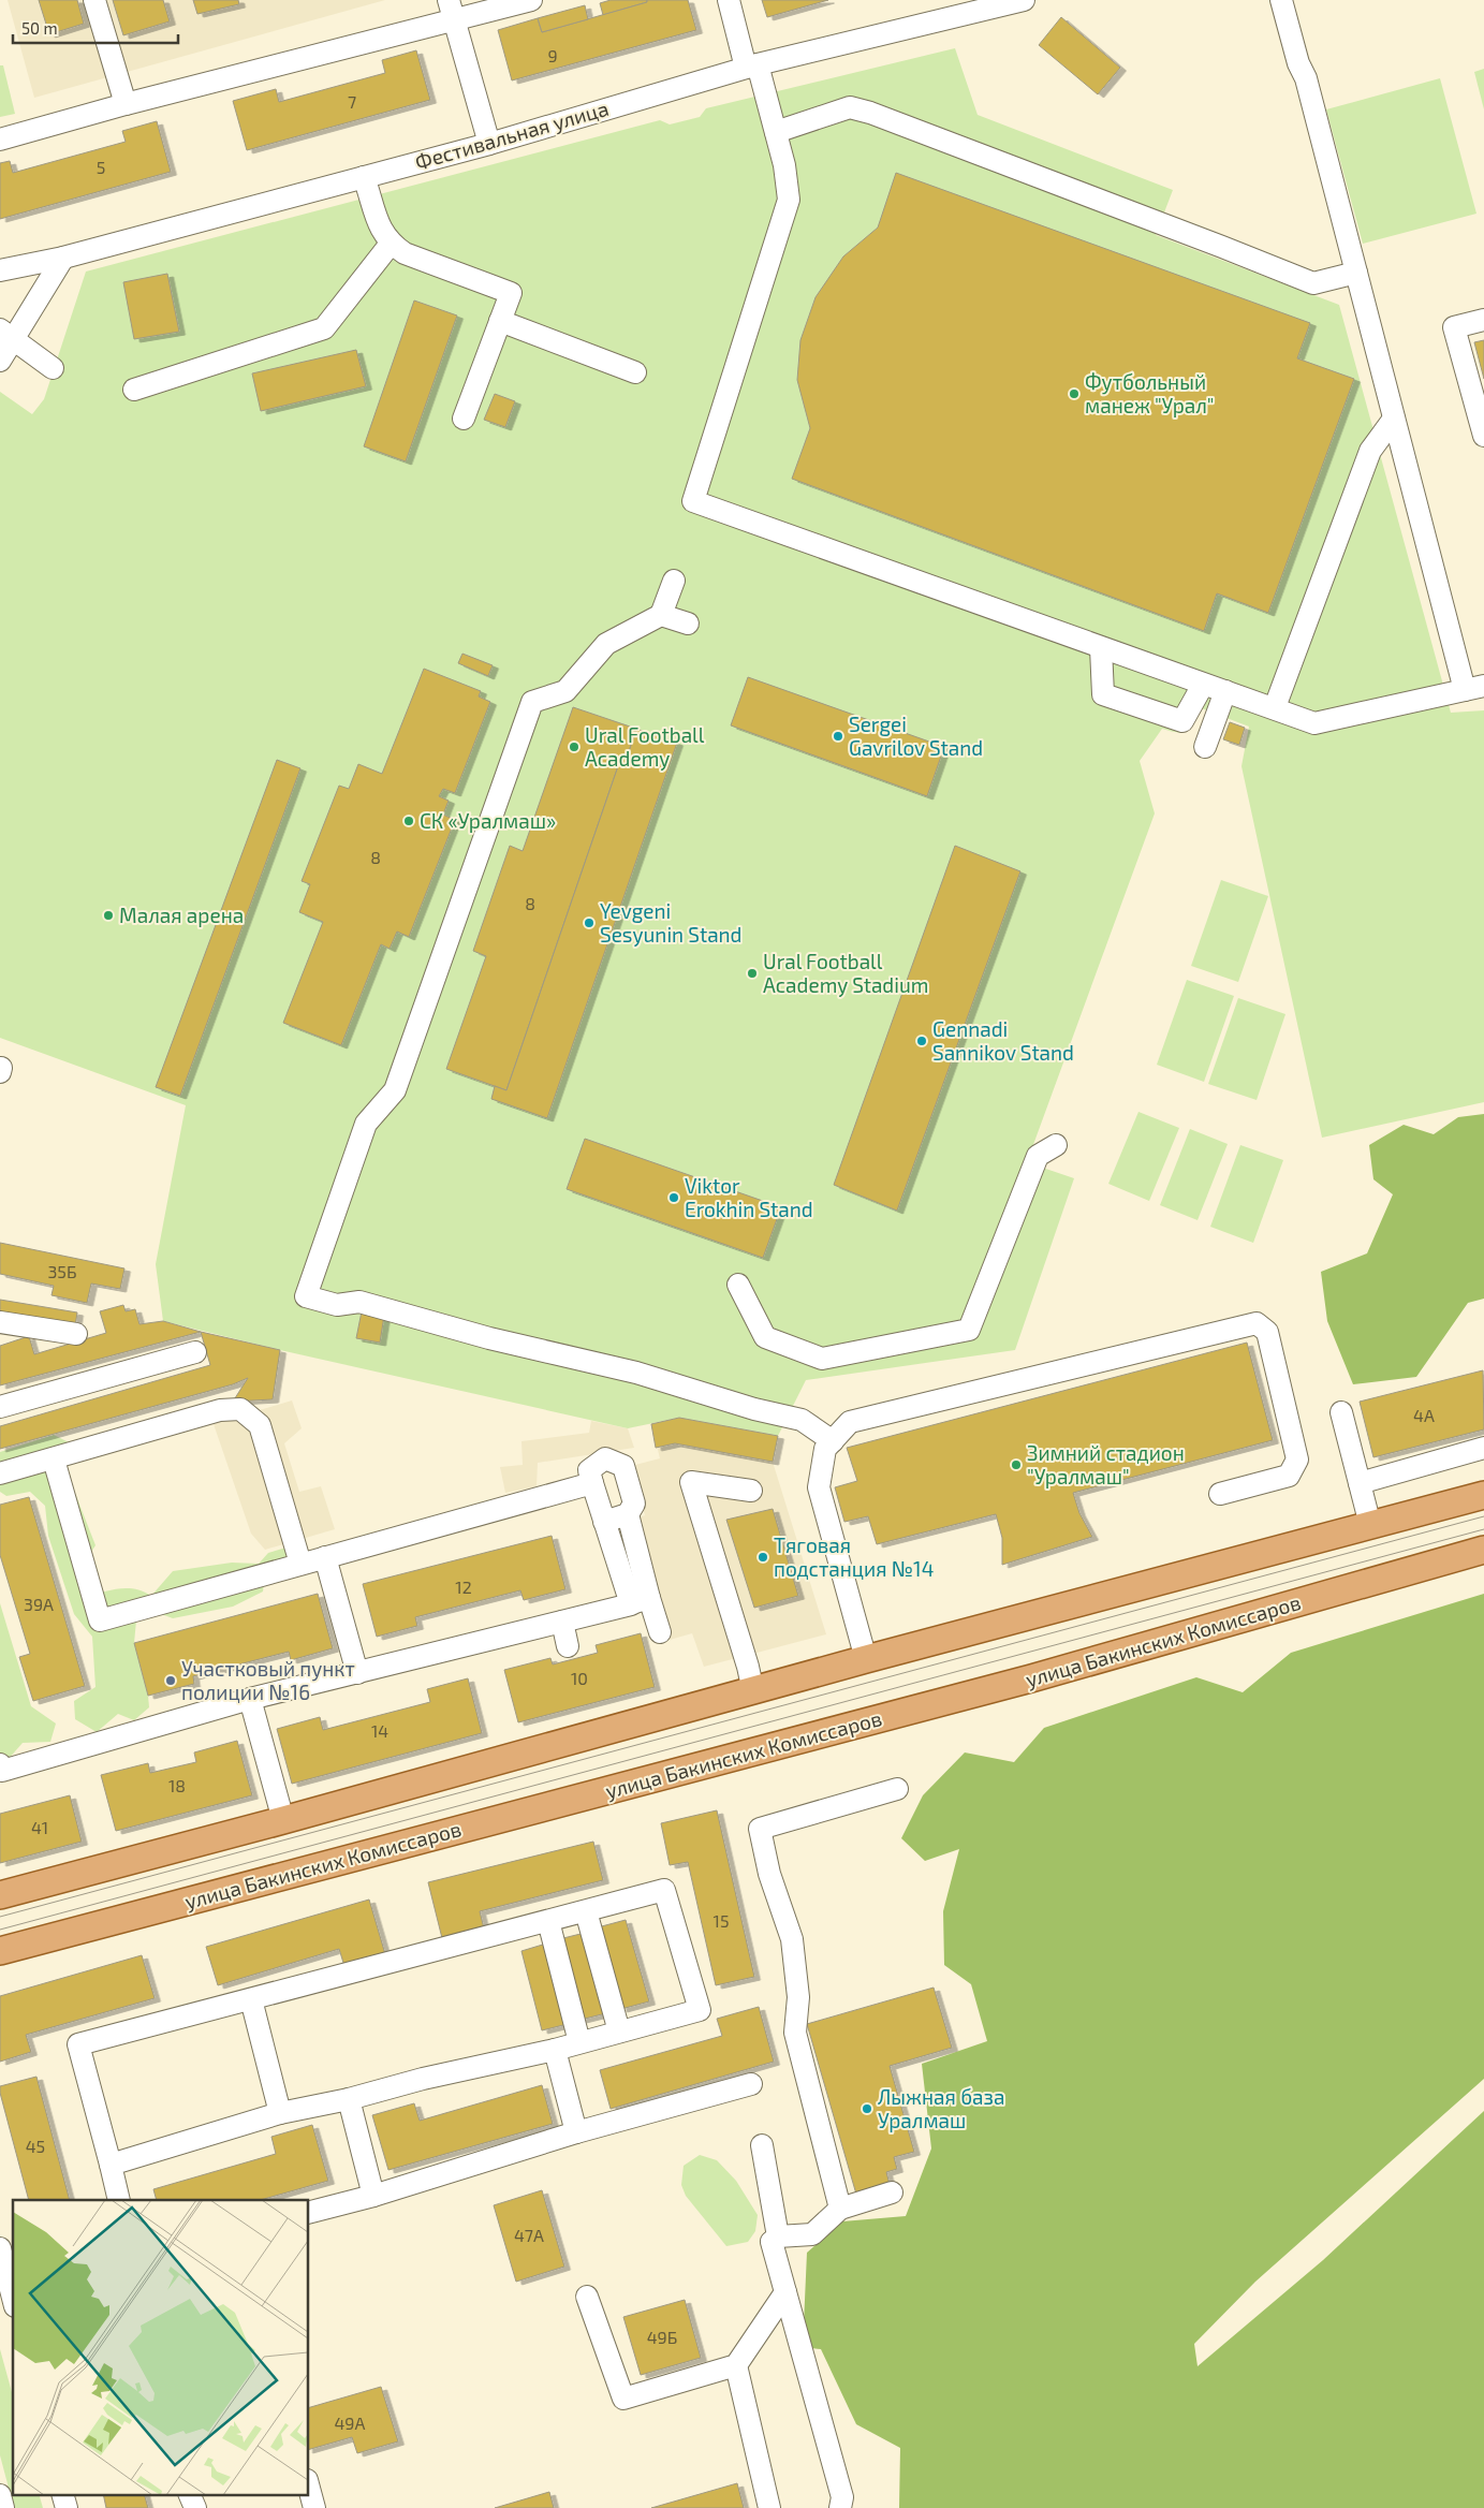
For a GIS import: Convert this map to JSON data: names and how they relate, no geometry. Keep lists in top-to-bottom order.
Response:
{
  "streets": {
    "main road": ["улица Бакинских Комиссаров"],
    "street": ["Фестивальная улица"]
  },
  "places": [
    "Футбольный манеж \"Урал\"",
    "Sergei Gavrilov Stand",
    "Ural Football Academy",
    "СК «Уралмаш»",
    "Малая арена",
    "Yevgeni Sesyunin Stand",
    "Ural Football Academy Stadium",
    "Gennadi Sannikov Stand",
    "Viktor Erokhin Stand",
    "Зимний стадион \"Уралмаш\"",
    "Тяговая подстанция №14",
    "Участковый пункт полиции №16",
    "Лыжная база Уралмаш"
  ],
  "house_numbers": [
    "9",
    "7",
    "5",
    "8",
    "8",
    "35Б",
    "4А",
    "12",
    "39А",
    "10",
    "14",
    "18",
    "41",
    "15",
    "45",
    "47А",
    "49Б",
    "49А"
  ],
  "scale_bar": "50 m"
}
